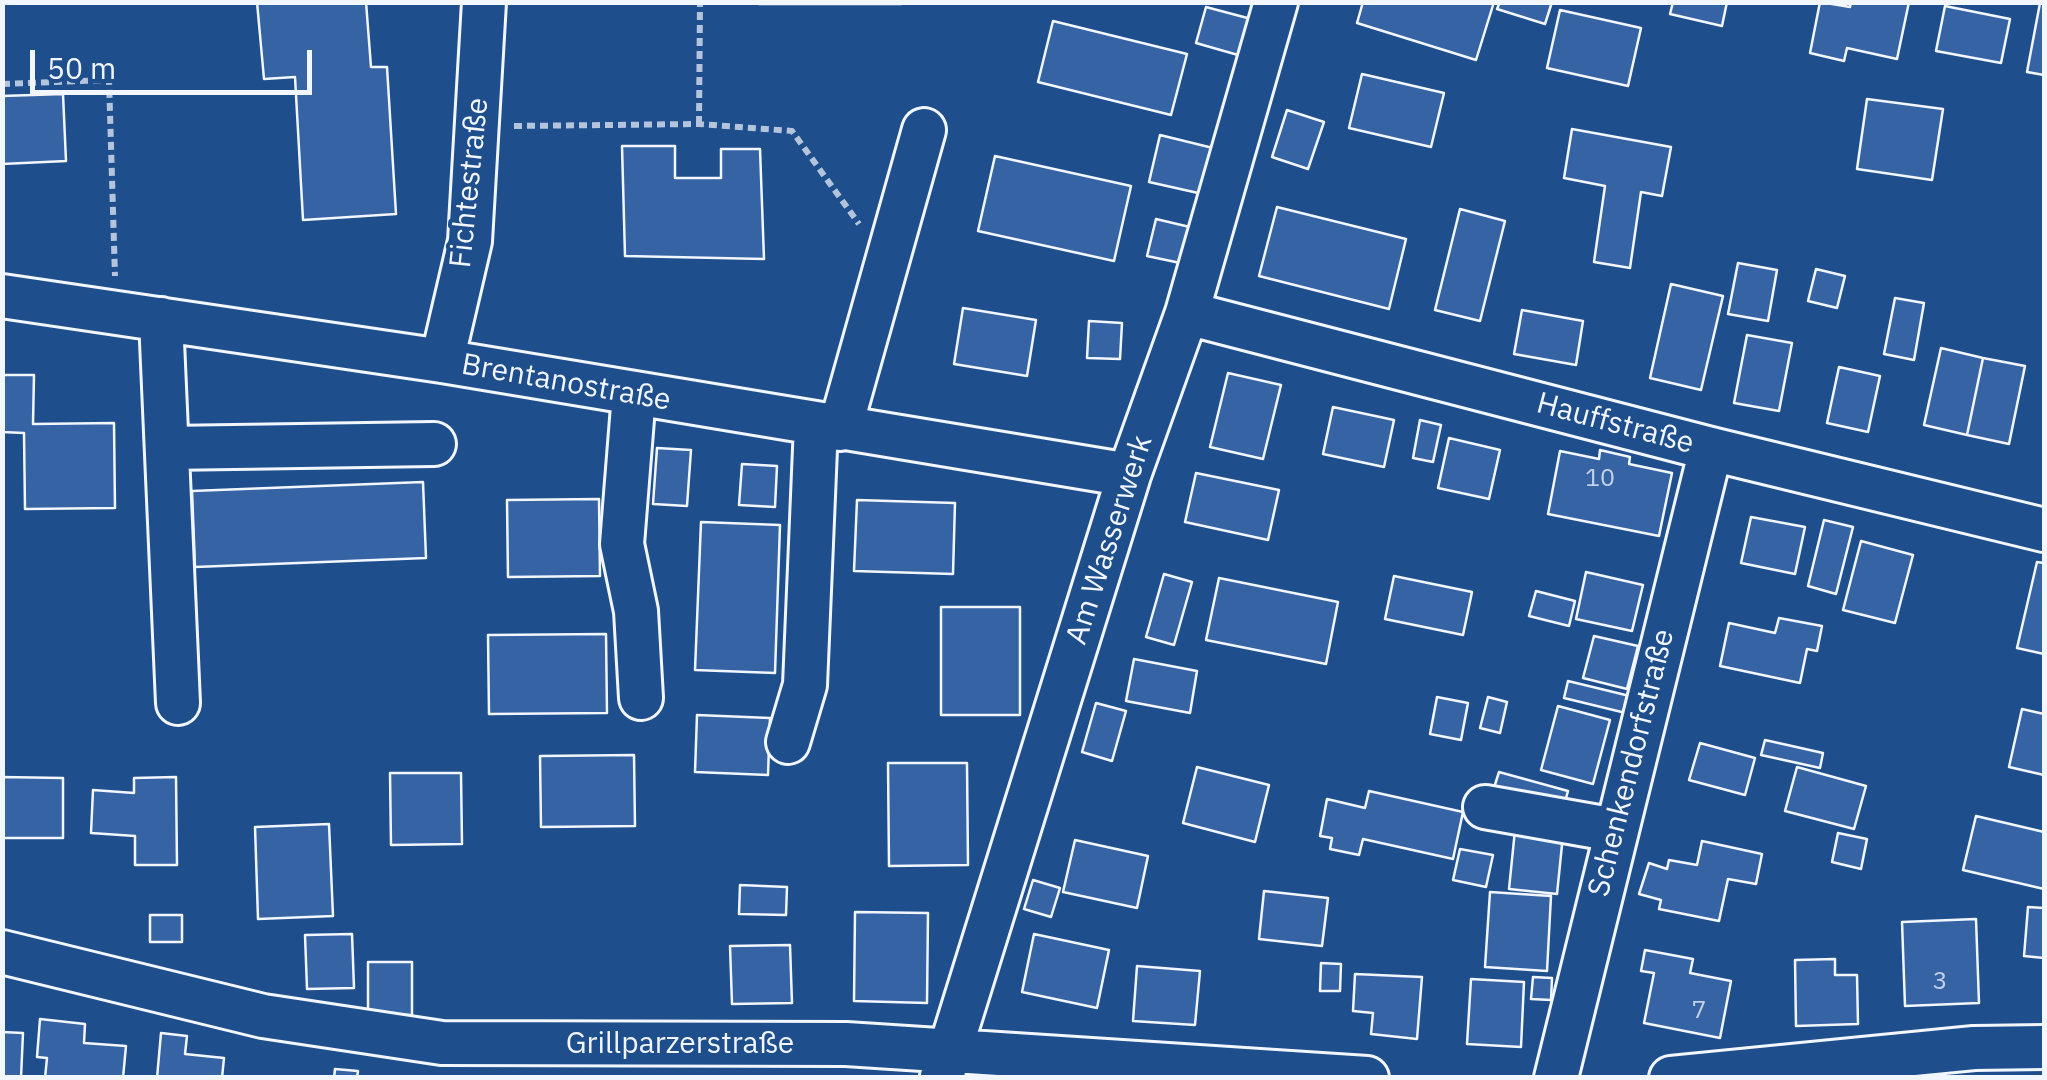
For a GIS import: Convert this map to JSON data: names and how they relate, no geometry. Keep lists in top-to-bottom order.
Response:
{
  "streets": {
    "street": [
      "Fichtestraße",
      "Brentanostraße",
      "Hauffstraße",
      "Am Wasserwerk",
      "Schenkendorfstraße",
      "Grillparzerstraße"
    ]
  },
  "crossings": [
    ["Fichtestraße", "Brentanostraße"],
    ["Brentanostraße", "Am Wasserwerk"],
    ["Hauffstraße", "Am Wasserwerk"],
    ["Hauffstraße", "Schenkendorfstraße"],
    ["Am Wasserwerk", "Grillparzerstraße"]
  ],
  "house_numbers": ["10", "3", "7"],
  "scale_bar": "50 m"
}
